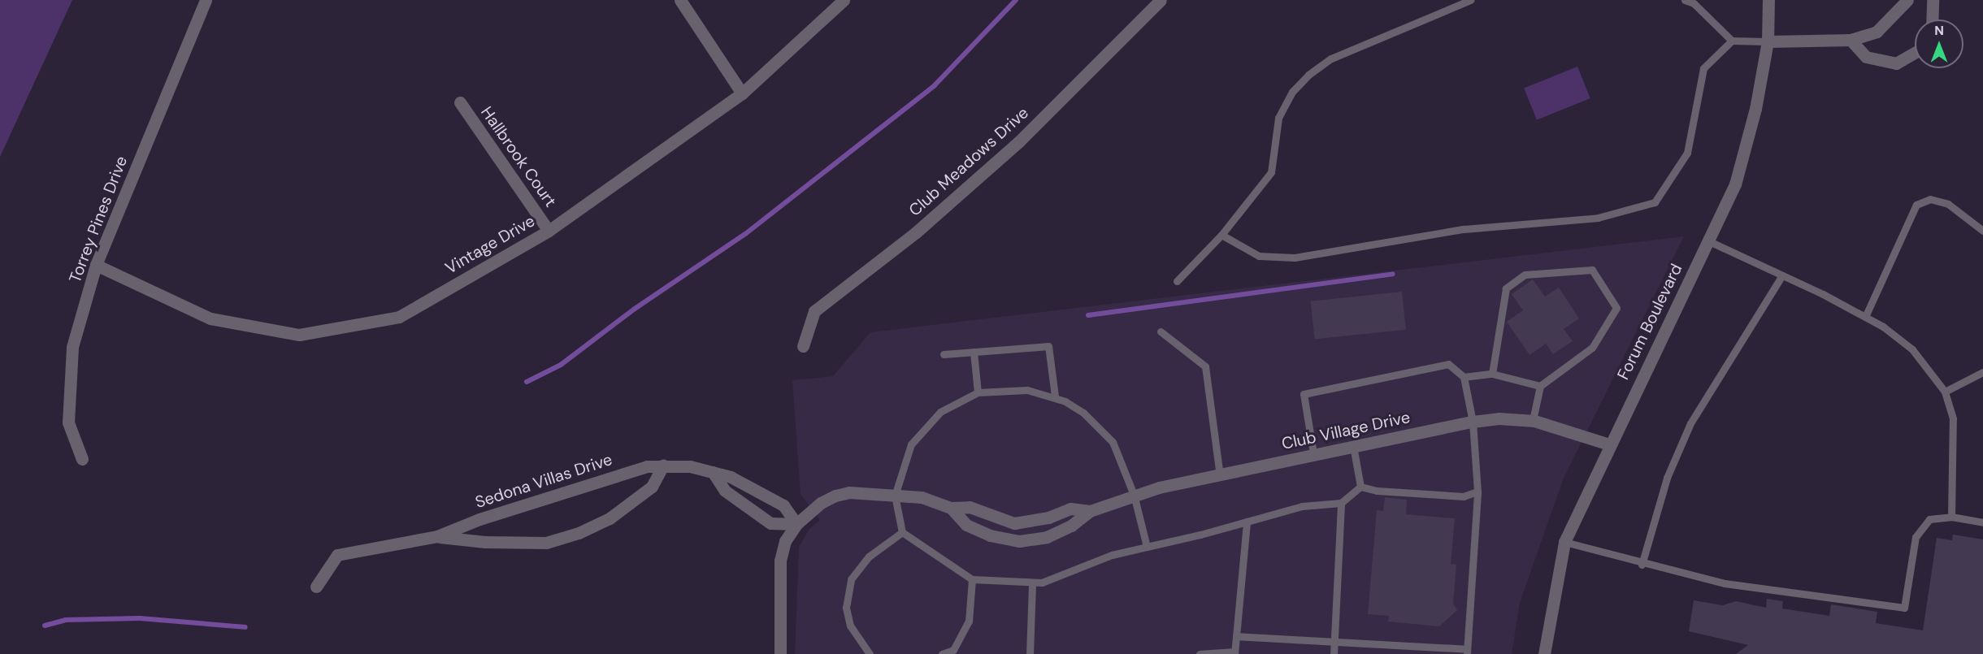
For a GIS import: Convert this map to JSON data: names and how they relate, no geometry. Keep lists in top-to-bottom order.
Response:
{
  "streets": {
    "street": [
      "Hallbrook Court",
      "Club Meadows Drive",
      "Torrey Pines Drive",
      "Vintage Drive",
      "Forum Boulevard",
      "Club Village Drive",
      "Sedona Villas Drive"
    ]
  },
  "crossings": [
    ["Hallbrook Court", "Vintage Drive"],
    ["Torrey Pines Drive", "Vintage Drive"],
    ["Forum Boulevard", "Club Village Drive"],
    ["Club Village Drive", "Sedona Villas Drive"]
  ],
  "north": "top"
}
